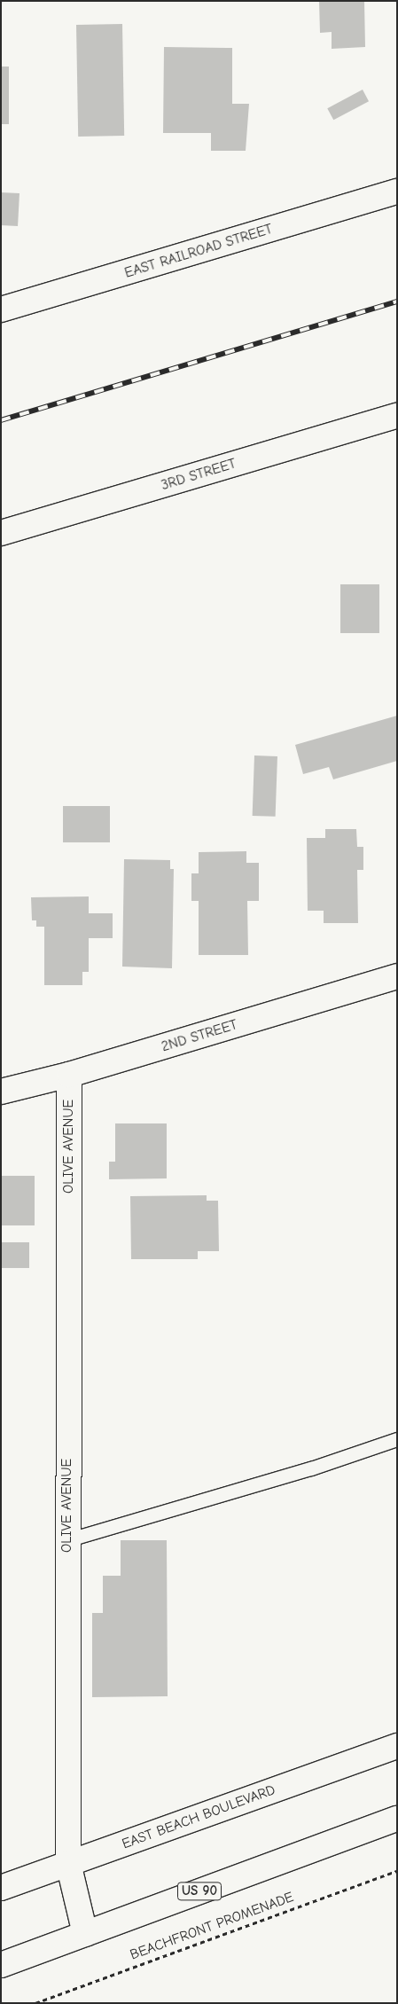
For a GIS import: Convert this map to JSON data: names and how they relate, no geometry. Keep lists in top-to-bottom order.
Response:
{
  "streets": {
    "street": [
      "EAST RAILROAD STREET",
      "3RD STREET",
      "2ND STREET",
      "OLIVE AVENUE",
      "EAST BEACH BOULEVARD",
      "US 90"
    ],
    "path": ["BEACHFRONT PROMENADE"]
  },
  "crossings": [
    ["2ND STREET", "OLIVE AVENUE"],
    ["OLIVE AVENUE", "EAST BEACH BOULEVARD"],
    ["OLIVE AVENUE", "US 90"]
  ]
}
